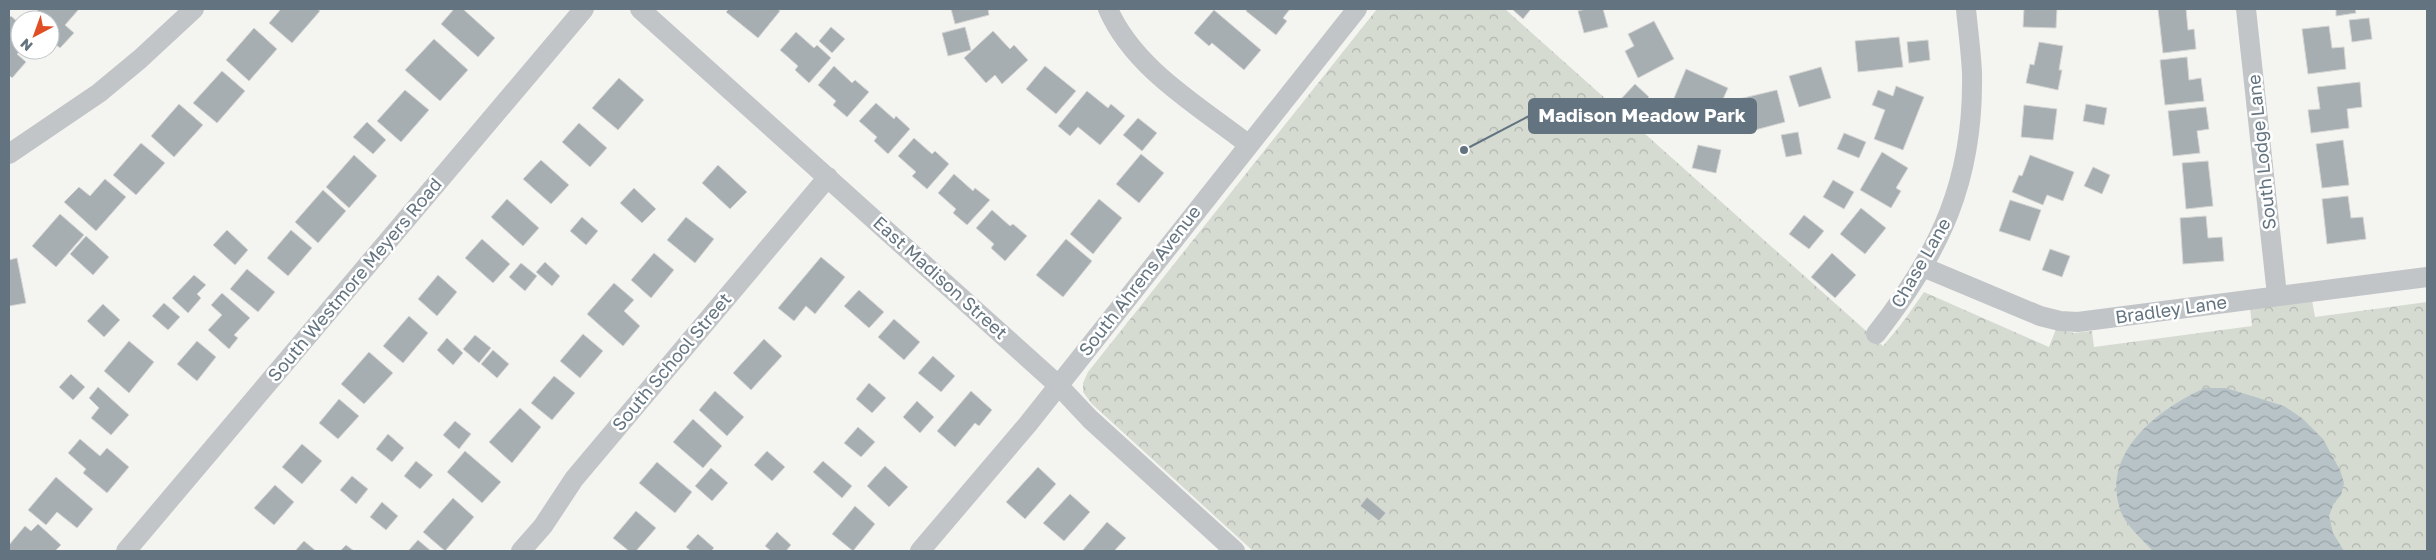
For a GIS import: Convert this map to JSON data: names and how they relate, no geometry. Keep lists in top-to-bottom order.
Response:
{
  "streets": {
    "street": [
      "South Lodge Lane",
      "Chase Lane",
      "East Madison Street",
      "South Westmore Meyers Road",
      "South Ahrens Avenue",
      "Bradley Lane",
      "South School Street"
    ]
  },
  "crossings": [
    ["South Lodge Lane", "Bradley Lane"],
    ["Chase Lane", "Bradley Lane"],
    ["East Madison Street", "South Ahrens Avenue"],
    ["East Madison Street", "South School Street"]
  ],
  "places": ["Madison Meadow Park"],
  "north": "bottom left"
}
